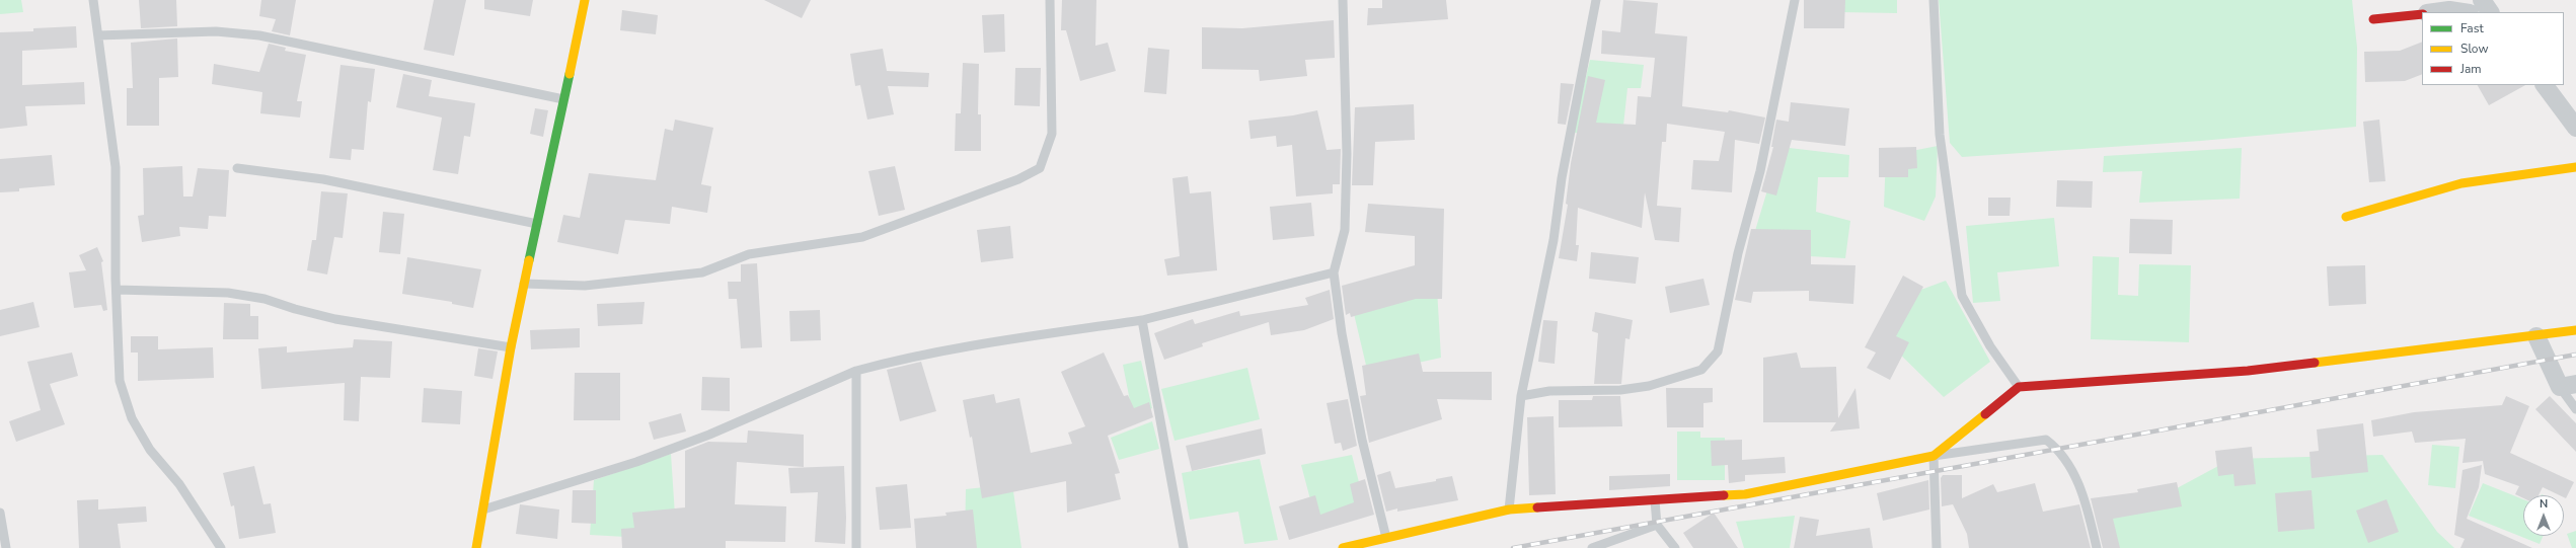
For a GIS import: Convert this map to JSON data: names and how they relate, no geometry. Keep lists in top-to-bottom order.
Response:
{
  "legend": ["Fast", "Slow", "Jam"],
  "north": "top"
}
